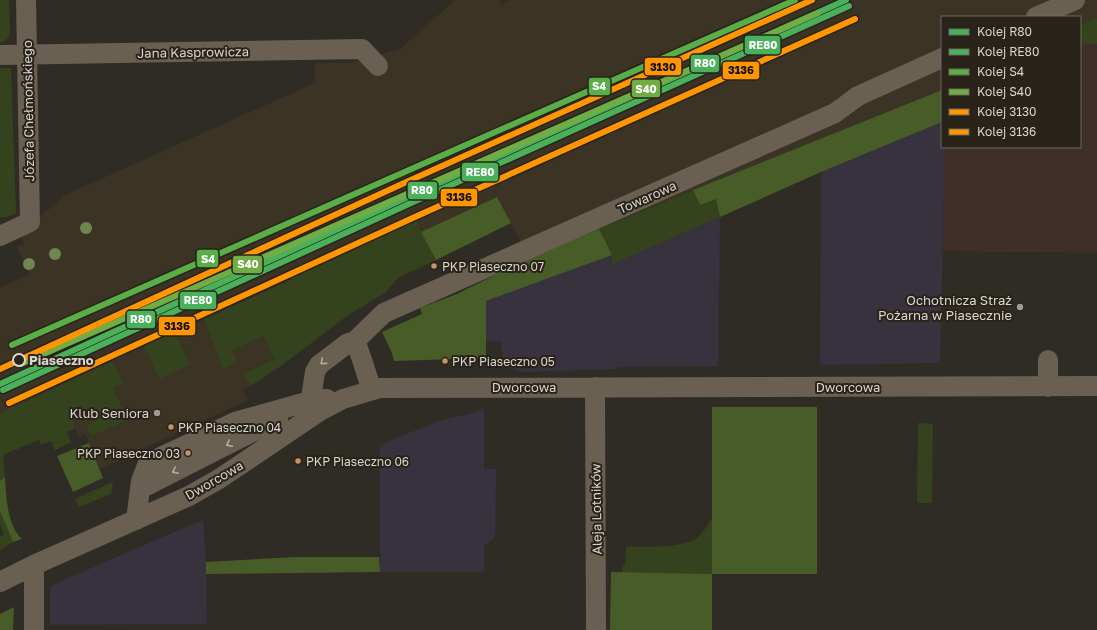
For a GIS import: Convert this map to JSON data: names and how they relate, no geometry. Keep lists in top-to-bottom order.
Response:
{
  "streets": {
    "street": [
      "Jana Kasprowicza",
      "Józefa Chełmońskiego",
      "Towarowa",
      "Dworcowa",
      "Aleja Lotników"
    ]
  },
  "crossings": [
    ["Jana Kasprowicza", "Józefa Chełmońskiego"],
    ["Towarowa", "Dworcowa"],
    ["Dworcowa", "Aleja Lotników"]
  ],
  "places": [
    "PKP Piaseczno 07",
    "Ochotnicza Straż Pożarna w Piasecznie",
    "Piaseczno",
    "PKP Piaseczno 05",
    "Klub Seniora",
    "PKP Piaseczno 04",
    "PKP Piaseczno 03",
    "PKP Piaseczno 06"
  ],
  "lines": [
    "rail line R80",
    "rail line S4",
    "rail line 3130",
    "rail line RE80",
    "rail line S40",
    "rail line 3136"
  ],
  "legend": [
    "Kolej R80",
    "Kolej RE80",
    "Kolej S4",
    "Kolej S40",
    "Kolej 3130",
    "Kolej 3136"
  ]
}
